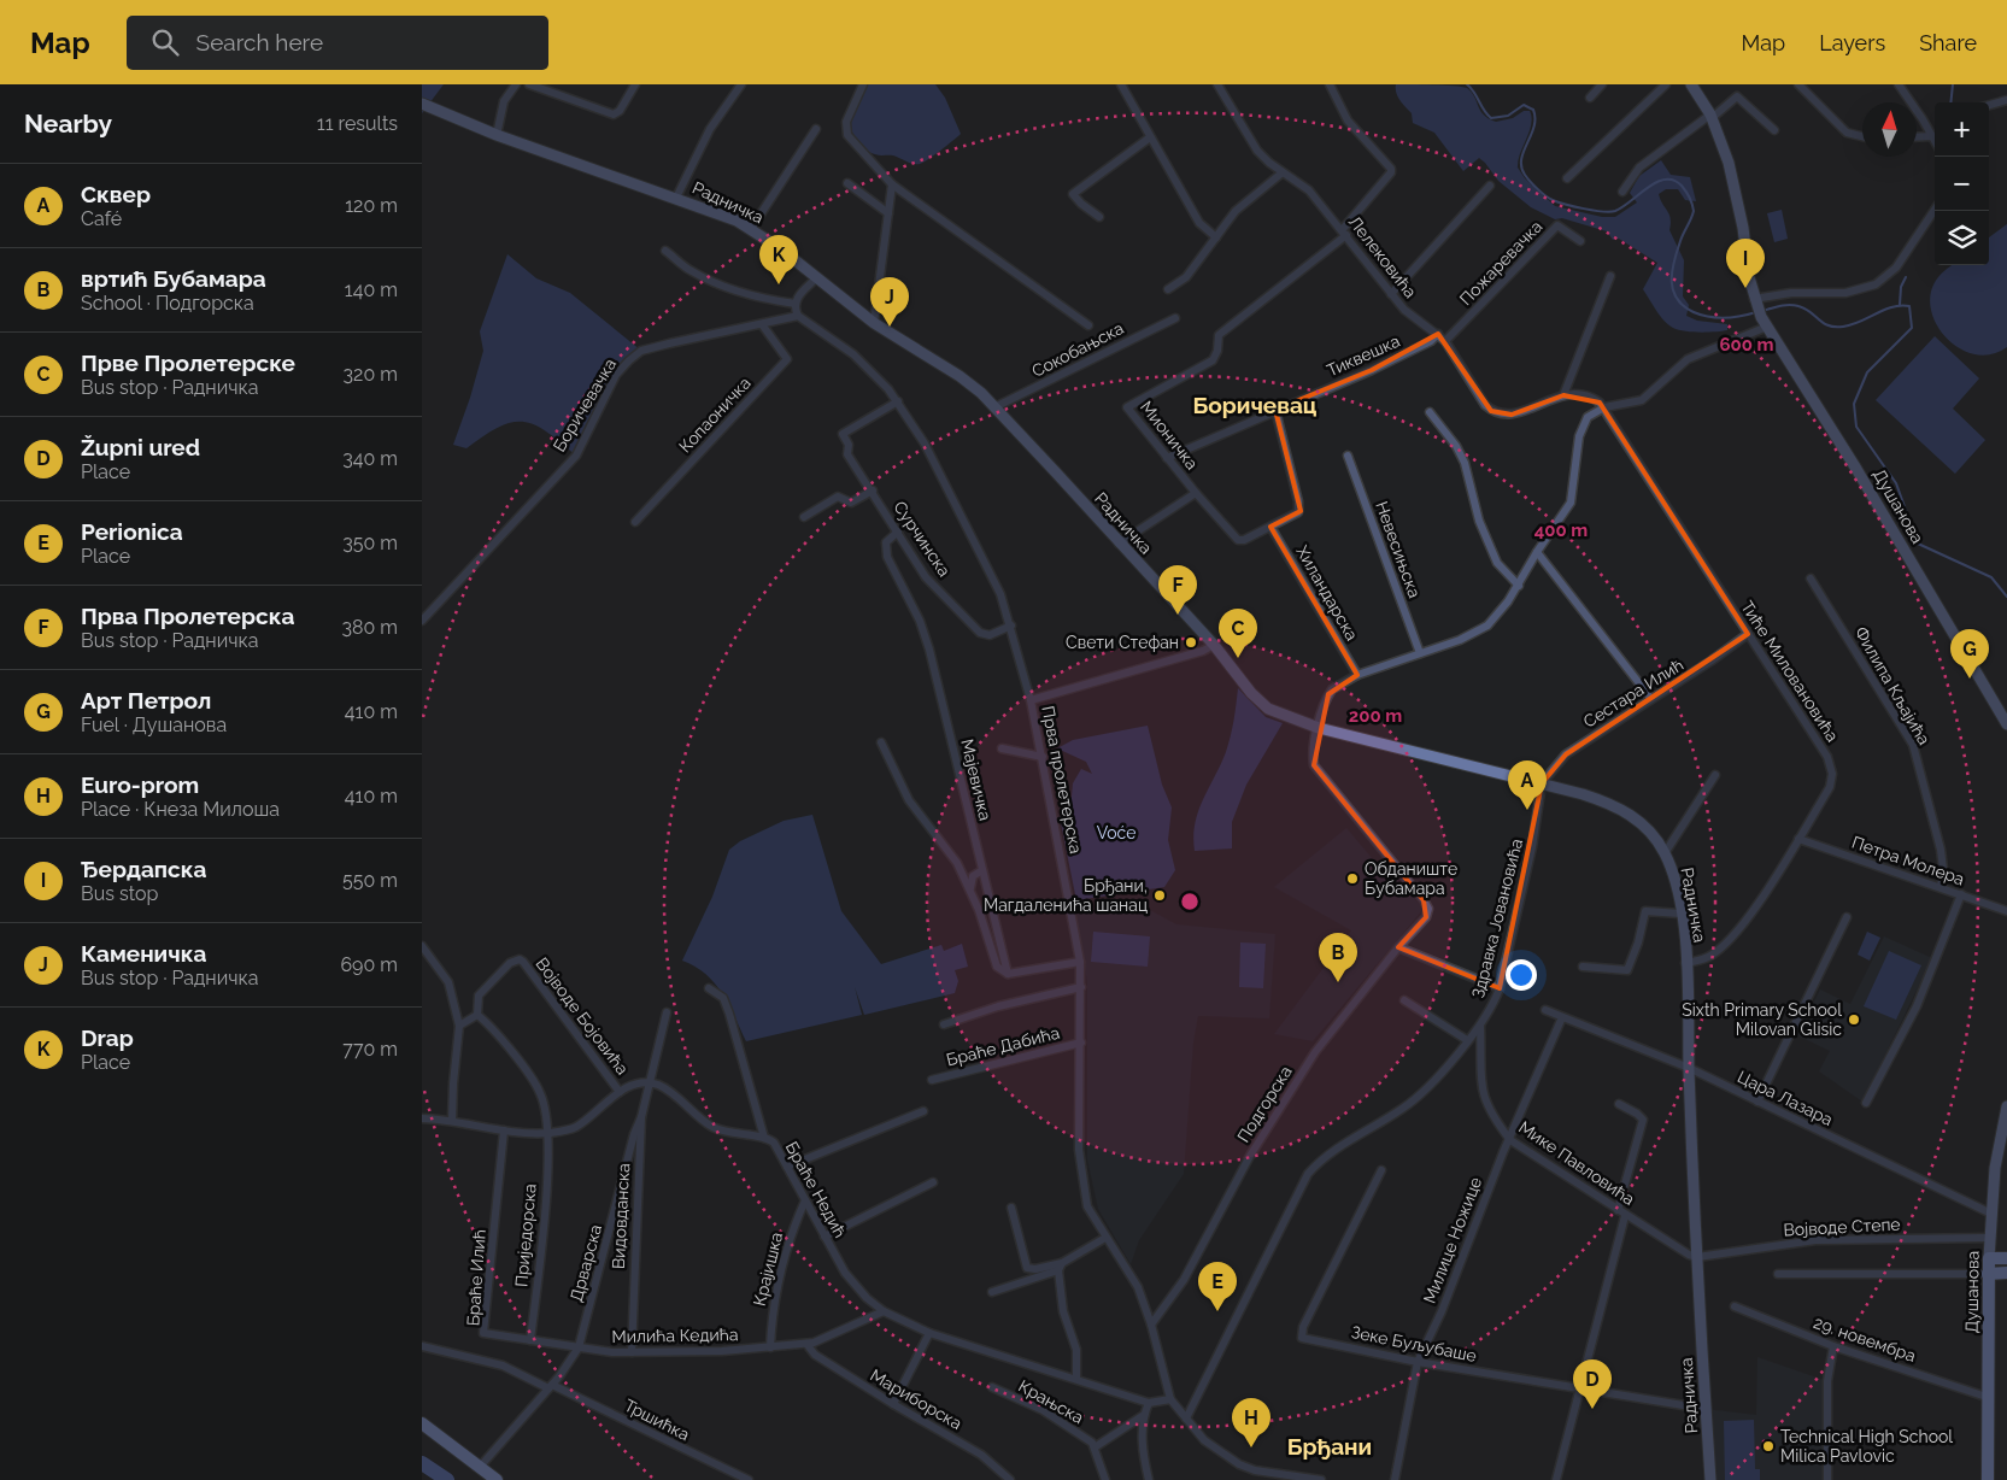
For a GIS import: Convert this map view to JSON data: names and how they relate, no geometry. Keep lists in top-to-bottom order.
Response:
{
  "streets": {
    "main road": ["Душанова"],
    "street": [
      "Радничка",
      "Лелековића",
      "Пожаревачка",
      "Сокобањска",
      "Тиквешка",
      "Боричевачка",
      "Копаоничка",
      "Мионичка",
      "Сурчинска",
      "Невесињска",
      "Хиландарска",
      "Тиће Миловановића",
      "Филипа Кљајића",
      "Сестара Илић",
      "Мајевичка",
      "Прва пролетерска",
      "Петра Молера",
      "Здравка Јовановића",
      "Војводе Бојовића",
      "Браће Дабића",
      "Цара Лазара",
      "Подгорска",
      "Мике Павловића",
      "Браће Недић",
      "Видовданска",
      "Војводе Степе",
      "Приједорска",
      "Милице Ножице",
      "Дрварска",
      "Крајишка",
      "Браће Илић",
      "Милића Кедића",
      "29. новембра",
      "Зеке Буљубаше",
      "Мариборска",
      "Крањска",
      "Тршићка"
    ]
  },
  "crossings": [
    ["Радничка", "Сокобањска"],
    ["Радничка", "Мионичка"],
    ["Радничка", "Тиће Миловановића"],
    ["Радничка", "Сестара Илић"],
    ["Радничка", "Здравка Јовановића"],
    ["Радничка", "Цара Лазара"],
    ["Радничка", "Подгорска"],
    ["Радничка", "Мике Павловића"],
    ["Радничка", "Војводе Степе"],
    ["Радничка", "Зеке Буљубаше"],
    ["Лелековића", "Пожаревачка"],
    ["Лелековића", "Тиквешка"],
    ["Лелековића", "Мионичка"],
    ["Лелековића", "Тиће Миловановића"],
    ["Тиквешка", "Мионичка"],
    ["Боричевачка", "Копаоничка"],
    ["Боричевачка", "Прва пролетерска"],
    ["Душанова", "Цара Лазара"],
    ["Душанова", "Војводе Степе"],
    ["Душанова", "29. новембра"],
    ["Сурчинска", "Мајевичка"],
    ["Сурчинска", "Прва пролетерска"],
    ["Тиће Миловановића", "Сестара Илић"],
    ["Тиће Миловановића", "Петра Молера"],
    ["Филипа Кљајића", "Петра Молера"],
    ["Сестара Илић", "Здравка Јовановића"],
    ["Прва пролетерска", "Здравка Јовановића"],
    ["Прва пролетерска", "Браће Дабића"],
    ["Прва пролетерска", "Подгорска"],
    ["Прва пролетерска", "Браће Недић"],
    ["Здравка Јовановића", "Мике Павловића"],
    ["Цара Лазара", "Милице Ножице"],
    ["Мике Павловића", "Војводе Степе"],
    ["Мике Павловића", "Милице Ножице"],
    ["Браће Недић", "Видовданска"],
    ["Браће Недић", "Крајишка"],
    ["Браће Недић", "Милића Кедића"],
    ["Видовданска", "Дрварска"],
    ["Видовданска", "Милића Кедића"],
    ["Приједорска", "Браће Илић"],
    ["Милице Ножице", "Зеке Буљубаше"],
    ["Дрварска", "Браће Илић"],
    ["Дрварска", "Милића Кедића"],
    ["Крајишка", "Милића Кедића"],
    ["Браће Илић", "Милића Кедића"],
    ["Милића Кедића", "Мариборска"]
  ],
  "districts": ["Боричевац", "Брђани"],
  "parks": ["Voće"],
  "places": [
    "Свети Стефан",
    "Обданиште Бубамара",
    "Брђани, Магдаленића шанац",
    "Sixth Primary School Milovan Glisic",
    "Technical High School Milica Pavlovic"
  ],
  "north": "top",
  "page": {
    "header": "Map",
    "search": "Search here",
    "nav": ["Map", "Layers", "Share"],
    "heading": ["Nearby", "11 results"],
    "map_buttons": ["+", "−"],
    "list": [
      {
        "mark": "A",
        "name": "Сквер",
        "note": "Café",
        "value": "120 m"
      },
      {
        "mark": "B",
        "name": "вртић Бубамара",
        "note": "School · Подгорска",
        "value": "140 m"
      },
      {
        "mark": "C",
        "name": "Прве Пролетерске",
        "note": "Bus stop · Радничка",
        "value": "320 m"
      },
      {
        "mark": "D",
        "name": "Župni ured",
        "note": "Place",
        "value": "340 m"
      },
      {
        "mark": "E",
        "name": "Perionica",
        "note": "Place",
        "value": "350 m"
      },
      {
        "mark": "F",
        "name": "Прва Пролетерска",
        "note": "Bus stop · Радничка",
        "value": "380 m"
      },
      {
        "mark": "G",
        "name": "Арт Петрол",
        "note": "Fuel · Душанова",
        "value": "410 m"
      },
      {
        "mark": "H",
        "name": "Euro-prom",
        "note": "Place · Кнеза Милоша",
        "value": "410 m"
      },
      {
        "mark": "I",
        "name": "Ђердапска",
        "note": "Bus stop",
        "value": "550 m"
      },
      {
        "mark": "J",
        "name": "Каменичка",
        "note": "Bus stop · Радничка",
        "value": "690 m"
      },
      {
        "mark": "K",
        "name": "Drap",
        "note": "Place",
        "value": "770 m"
      }
    ],
    "pins": [
      "K",
      "I",
      "J",
      "F",
      "C",
      "G",
      "A",
      "B",
      "E",
      "D",
      "H"
    ]
  },
  "rings": ["600 m", "400 m", "200 m"]
}
